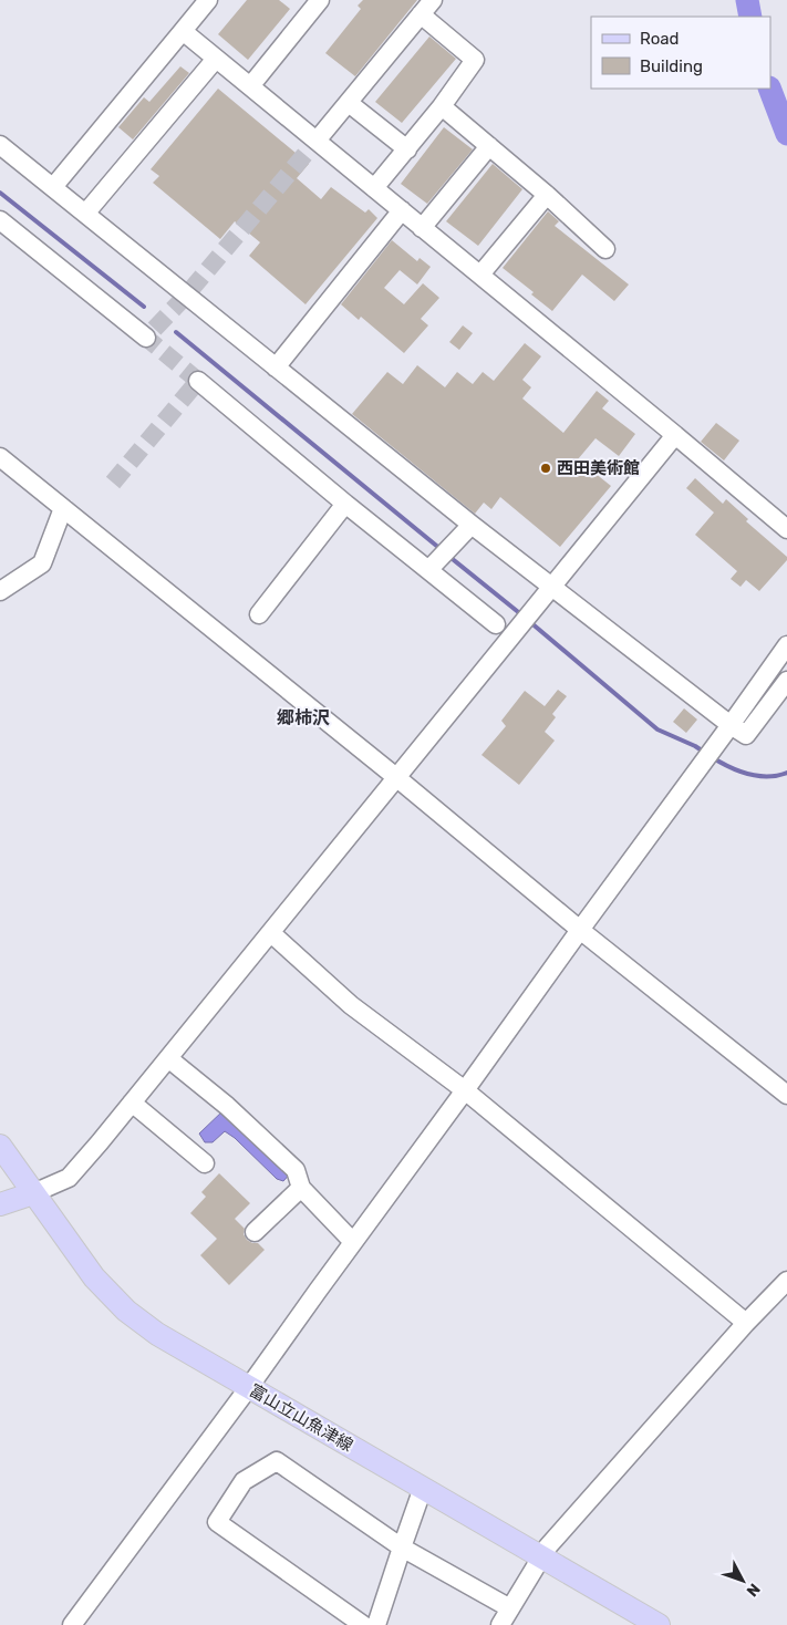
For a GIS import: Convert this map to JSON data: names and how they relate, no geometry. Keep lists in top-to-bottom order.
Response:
{
  "streets": {
    "main road": ["富山立山魚津線"]
  },
  "districts": ["郷柿沢"],
  "places": ["西田美術館"],
  "legend": ["Road", "Building"],
  "north": "bottom right"
}
